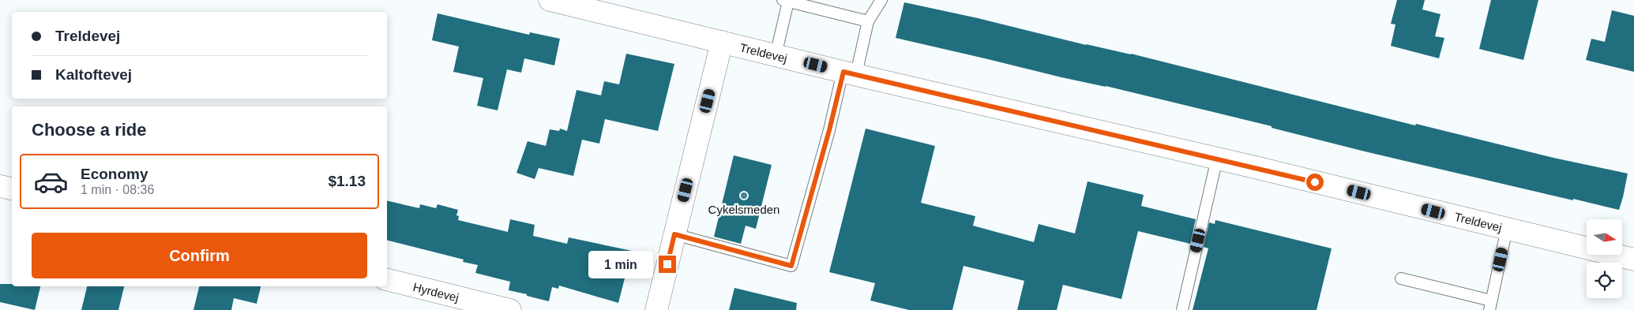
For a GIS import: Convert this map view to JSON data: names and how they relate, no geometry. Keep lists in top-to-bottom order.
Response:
{
  "streets": {
    "street": ["Treldevej", "Hyrdevej"]
  },
  "places": ["Cykelsmeden"],
  "north": "right",
  "page": {
    "banner": ["Treldevej", "Kaltoftevej"],
    "heading": "Choose a ride",
    "list": [
      {
        "name": "Economy",
        "note": "1 min · 08:36",
        "value": "$1.13"
      }
    ],
    "buttons": "Confirm",
    "bubble": "1 min"
  }
}
